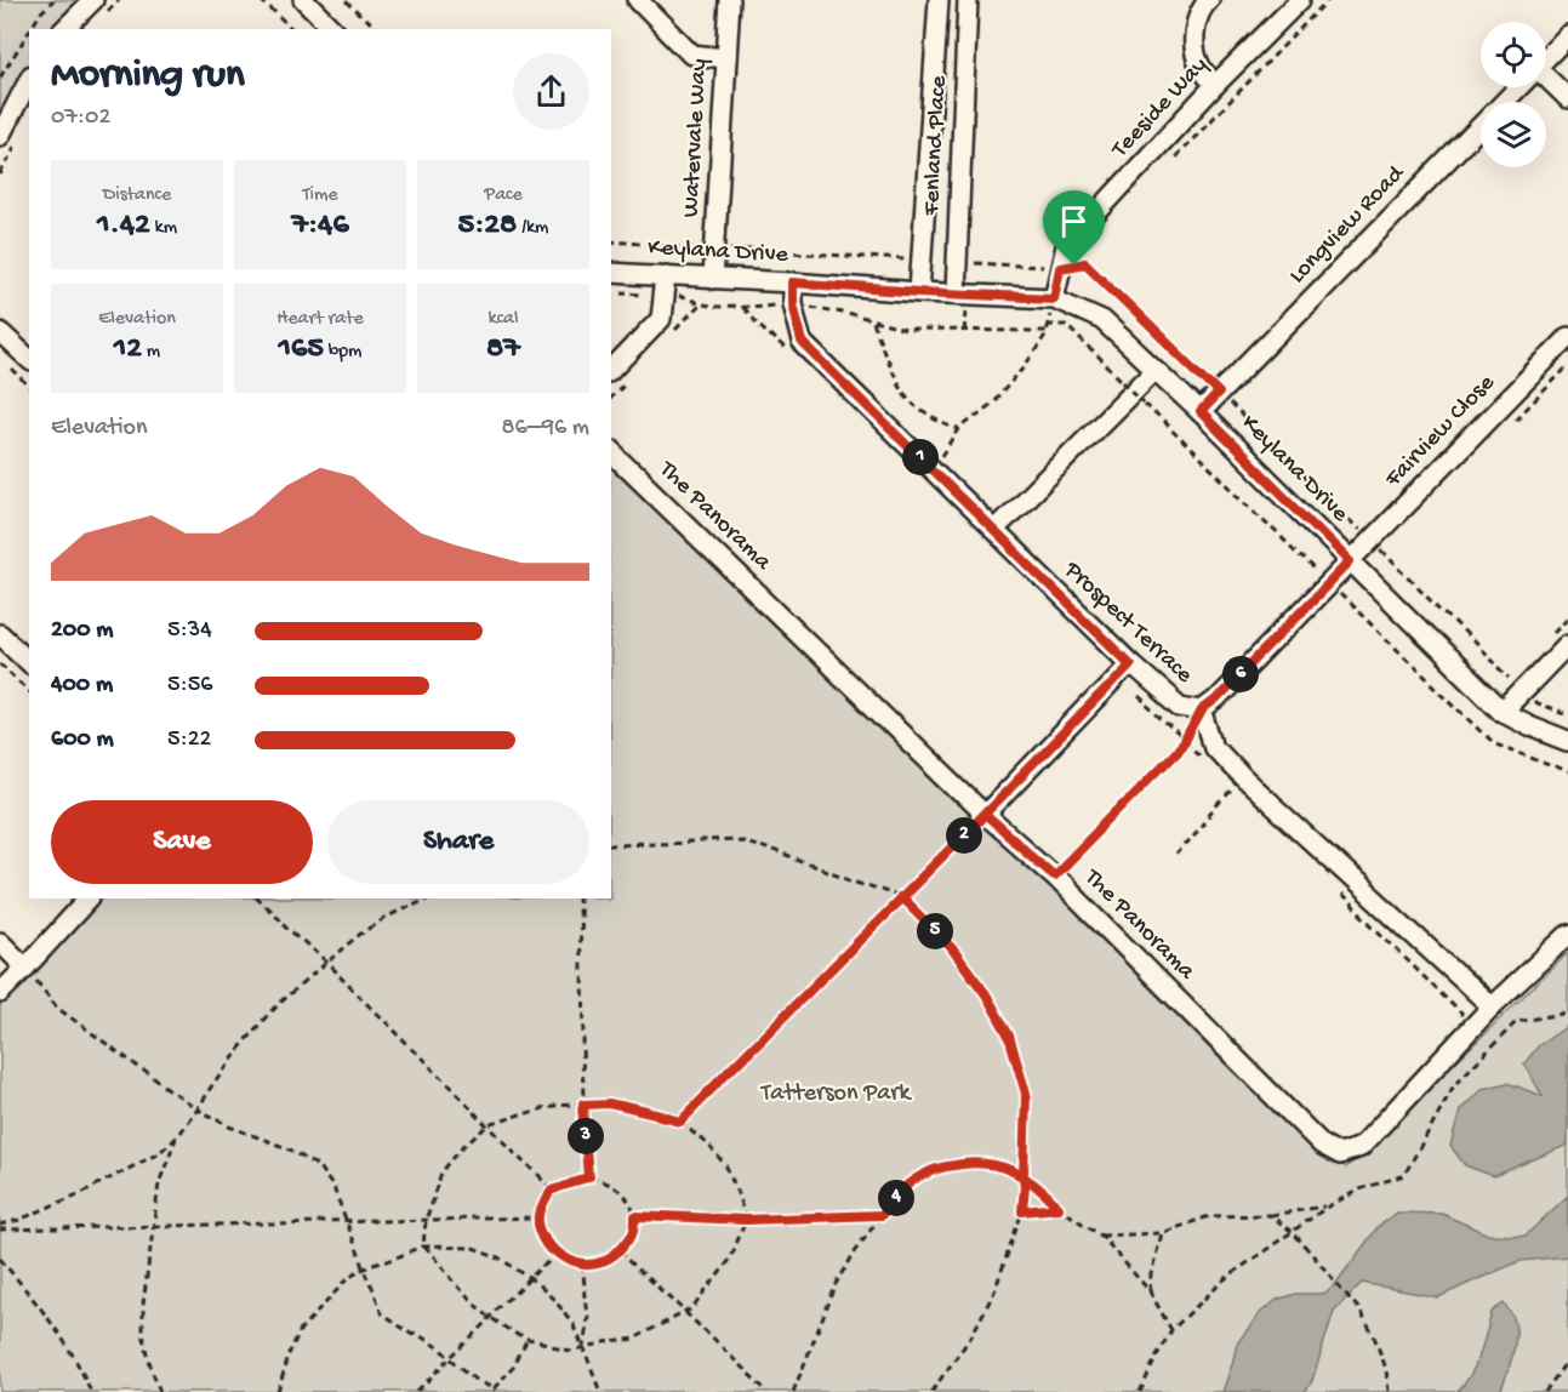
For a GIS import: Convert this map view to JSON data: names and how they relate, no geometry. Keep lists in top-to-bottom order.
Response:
{
  "streets": {
    "street": [
      "Teeside Way",
      "Watervale Way",
      "Fenland Place",
      "Longview Road",
      "Keylana Drive",
      "Fairview Close",
      "The Panorama",
      "Prospect Terrace"
    ]
  },
  "crossings": [
    ["Teeside Way", "Keylana Drive"],
    ["Watervale Way", "Keylana Drive"],
    ["Fenland Place", "Keylana Drive"],
    ["Longview Road", "Keylana Drive"],
    ["Keylana Drive", "Fairview Close"],
    ["Keylana Drive", "Prospect Terrace"],
    ["Fairview Close", "Prospect Terrace"],
    ["The Panorama", "Prospect Terrace"]
  ],
  "parks": ["Tatterson Park"],
  "page": {
    "heading": ["Morning run", "07:02"],
    "stats": [
      ["Distance", "1.42 km"],
      ["Time", "7:46"],
      ["Pace", "5:28 /km"],
      ["Elevation", "12 m"],
      ["Heart rate", "165 bpm"],
      ["kcal", "87"]
    ],
    "chart": ["Elevation", "86–96 m"],
    "pins": [
      "1",
      "6",
      "2",
      "5",
      "3",
      "4"
    ],
    "list": [
      {
        "name": "200 m",
        "note": "5:34"
      },
      {
        "name": "400 m",
        "note": "5:56"
      },
      {
        "name": "600 m",
        "note": "5:22"
      }
    ],
    "buttons": ["Save", "Share"]
  }
}
